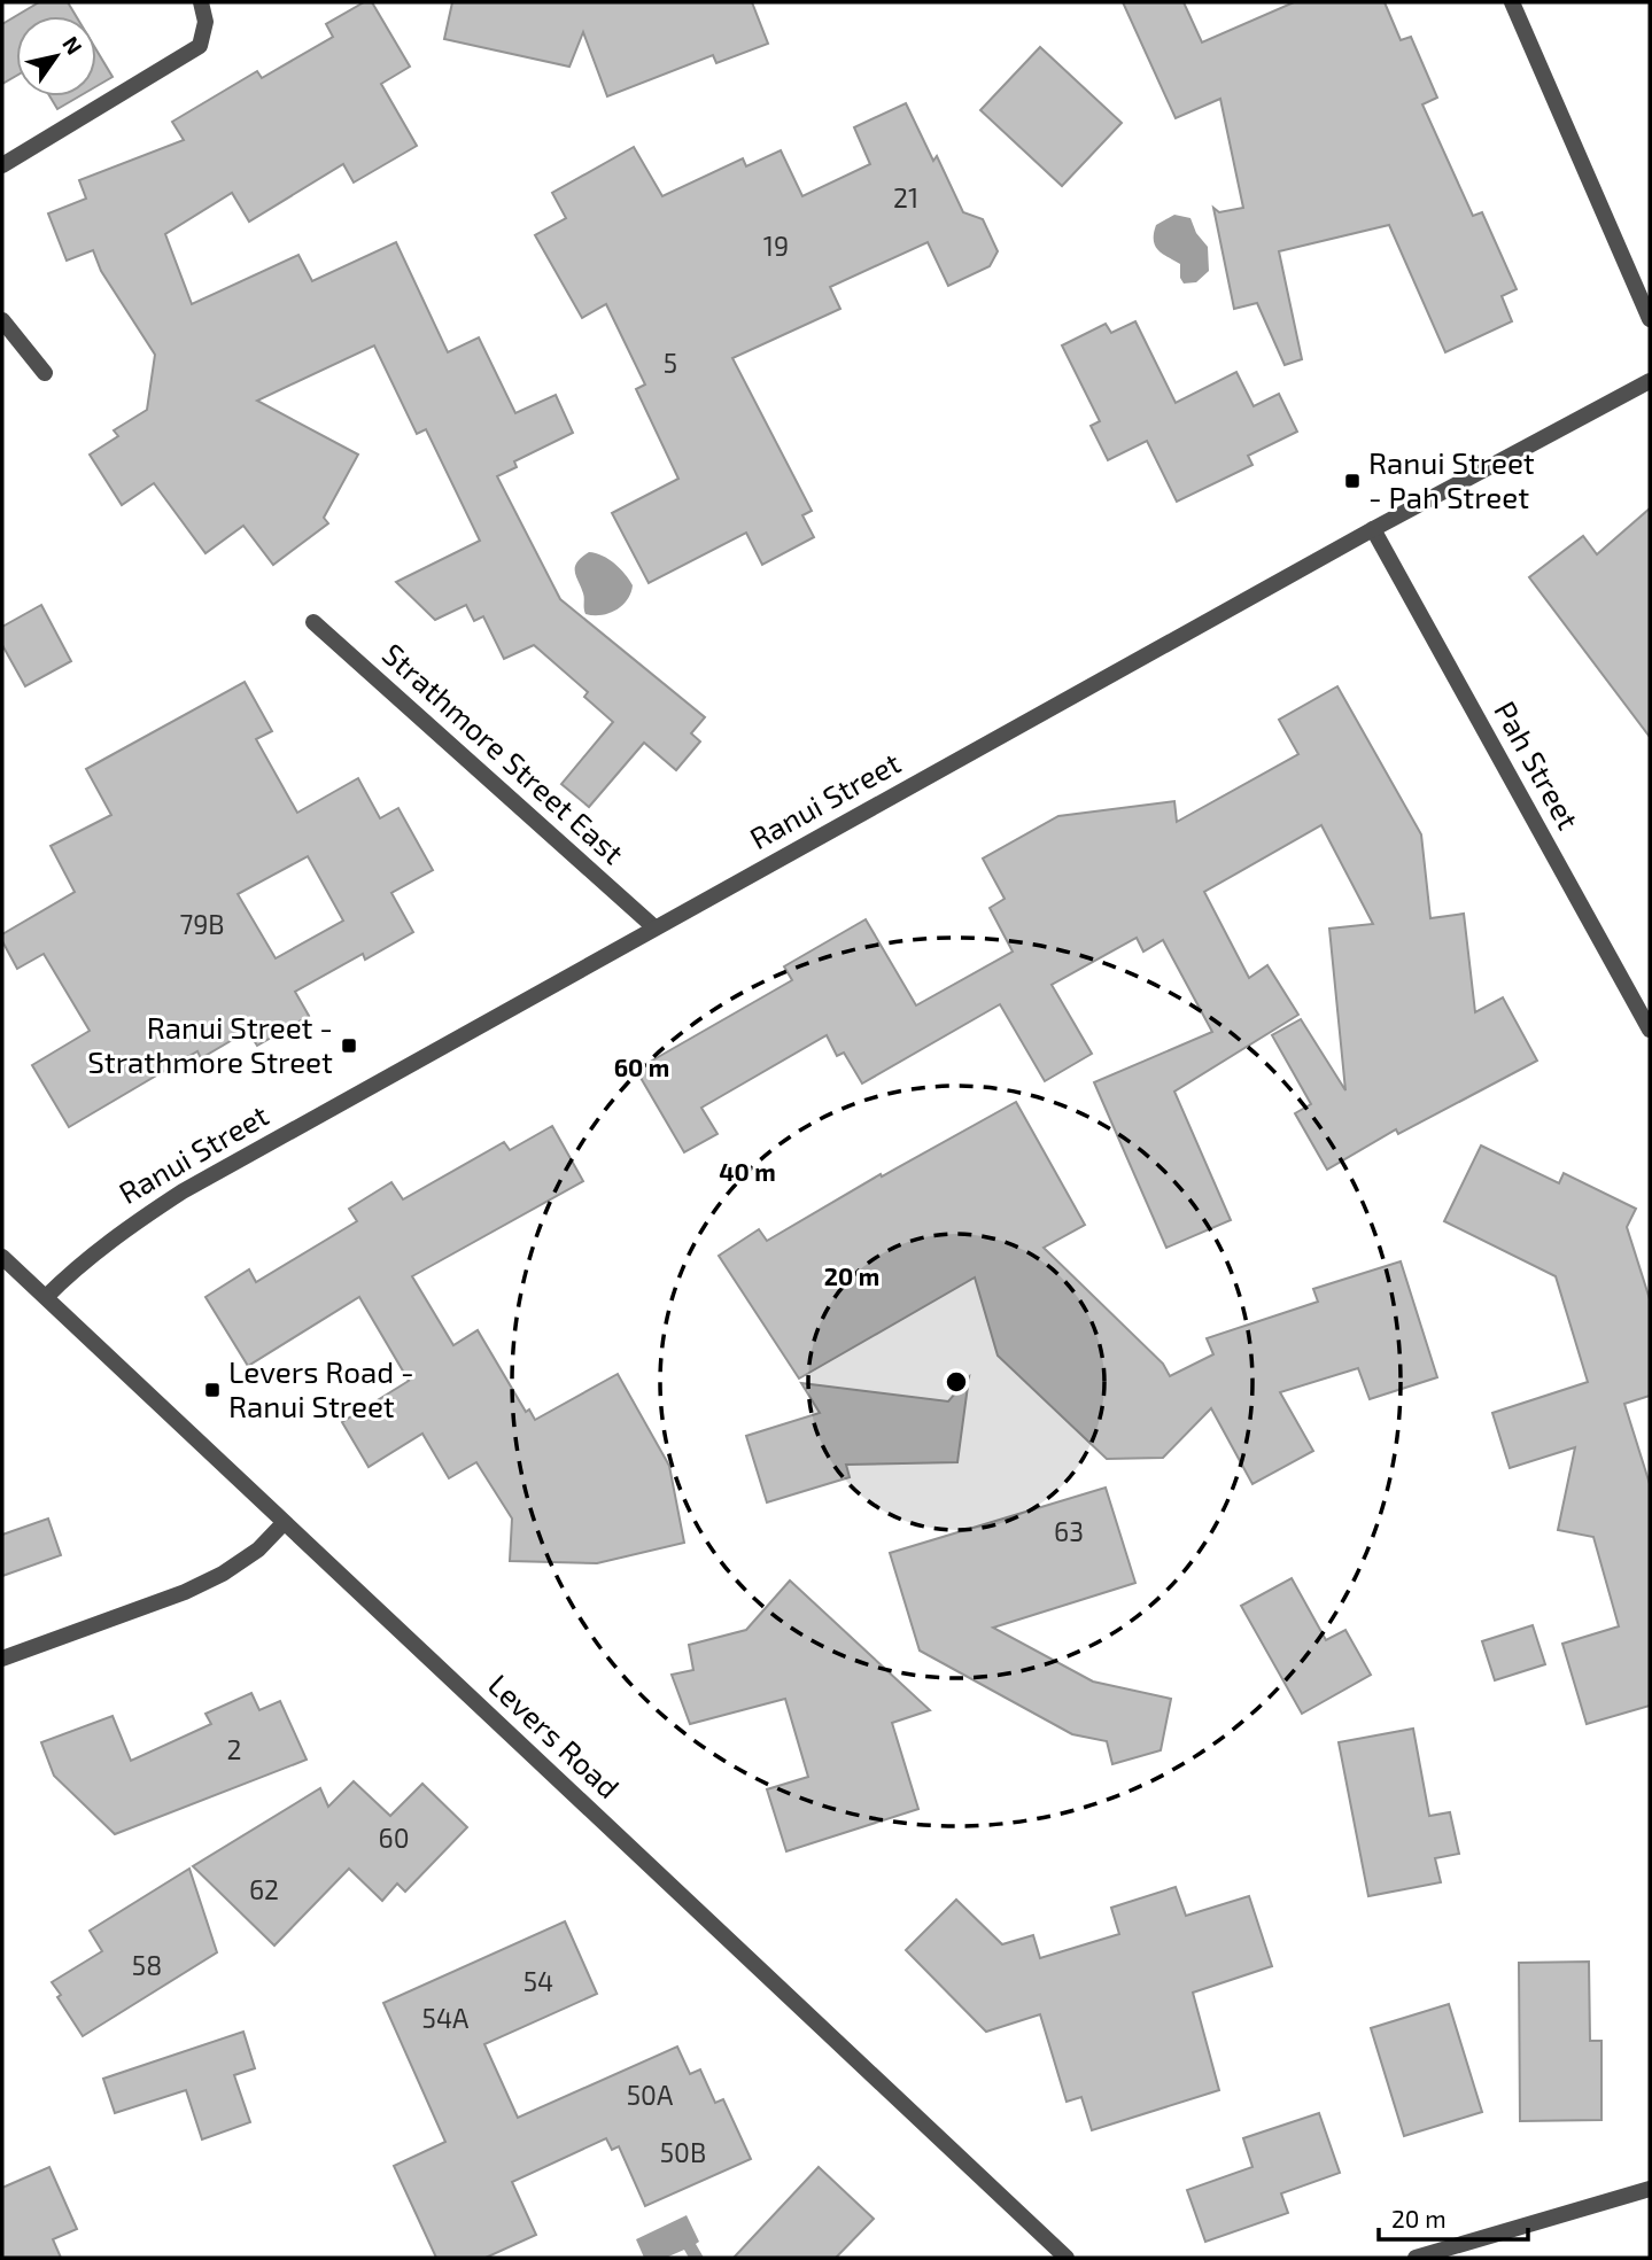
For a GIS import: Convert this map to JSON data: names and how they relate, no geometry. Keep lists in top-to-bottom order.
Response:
{
  "streets": {
    "street": [
      "Strathmore Street East",
      "Pah Street",
      "Ranui Street",
      "Levers Road"
    ]
  },
  "crossings": [
    ["Strathmore Street East", "Ranui Street"],
    ["Pah Street", "Ranui Street"],
    ["Ranui Street", "Levers Road"]
  ],
  "places": {
    "transit": ["Ranui Street - Pah Street", "Ranui Street - Strathmore Street", "Levers Road - Ranui Street"]
  },
  "house_numbers": [
    "21",
    "19",
    "5",
    "79B",
    "63",
    "2",
    "60",
    "62",
    "58",
    "54",
    "54A",
    "50A",
    "50B"
  ],
  "scale_bar": "20 m",
  "north": "top right",
  "rings": ["60 m", "40 m", "20 m"]
}
